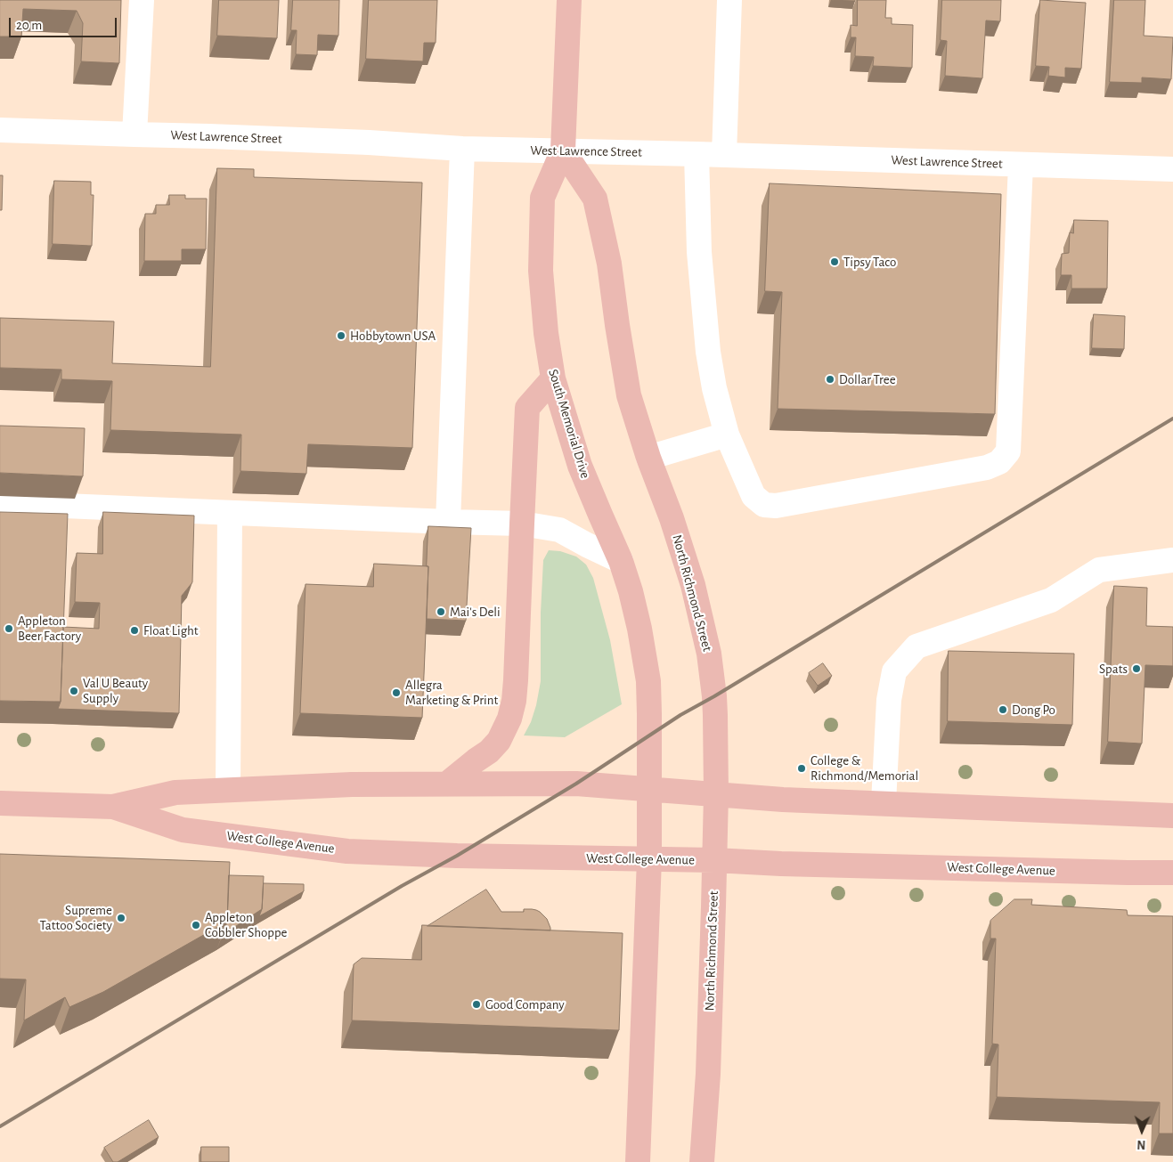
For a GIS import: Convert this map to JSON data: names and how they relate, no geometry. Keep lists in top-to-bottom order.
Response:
{
  "streets": {
    "main road": ["South Memorial Drive", "North Richmond Street", "West College Avenue"],
    "street": ["West Lawrence Street"]
  },
  "crossings": [
    ["West Lawrence Street", "South Memorial Drive"],
    ["West Lawrence Street", "North Richmond Street"],
    ["South Memorial Drive", "North Richmond Street"],
    ["South Memorial Drive", "West College Avenue"],
    ["North Richmond Street", "West College Avenue"]
  ],
  "places": [
    "Tipsy Taco",
    "Hobbytown USA",
    "Dollar Tree",
    "Mai's Deli",
    "Appleton Beer Factory",
    "Float Light",
    "Spats",
    "Val U Beauty Supply",
    "Allegra Marketing & Print",
    "Dong Po",
    "College & Richmond/Memorial",
    "Supreme Tattoo Society",
    "Appleton Cobbler Shoppe",
    "Good Company"
  ],
  "scale_bar": "20 m",
  "north": "bottom"
}
